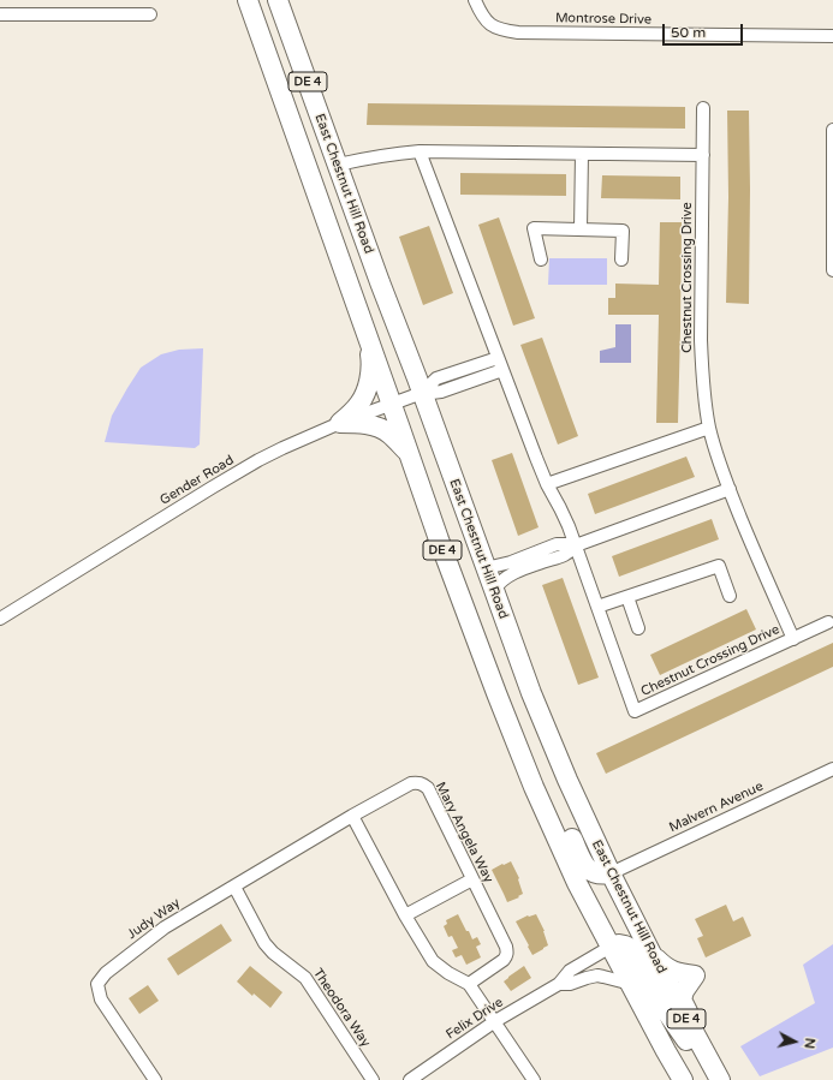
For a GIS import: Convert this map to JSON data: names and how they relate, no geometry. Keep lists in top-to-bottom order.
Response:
{
  "streets": {
    "main road": ["DE 4", "East Chestnut Hill Road"],
    "street": [
      "Montrose Drive",
      "Chestnut Crossing Drive",
      "Gender Road",
      "Malvern Avenue",
      "Mary Angela Way",
      "Judy Way",
      "Theodora Way",
      "Felix Drive"
    ]
  },
  "crossings": [
    ["DE 4", "Gender Road"],
    ["DE 4", "Felix Drive"],
    ["East Chestnut Hill Road", "Gender Road"],
    ["East Chestnut Hill Road", "Malvern Avenue"],
    ["Mary Angela Way", "Judy Way"],
    ["Mary Angela Way", "Theodora Way"],
    ["Judy Way", "Theodora Way"]
  ],
  "scale_bar": "50 m",
  "north": "right"
}
